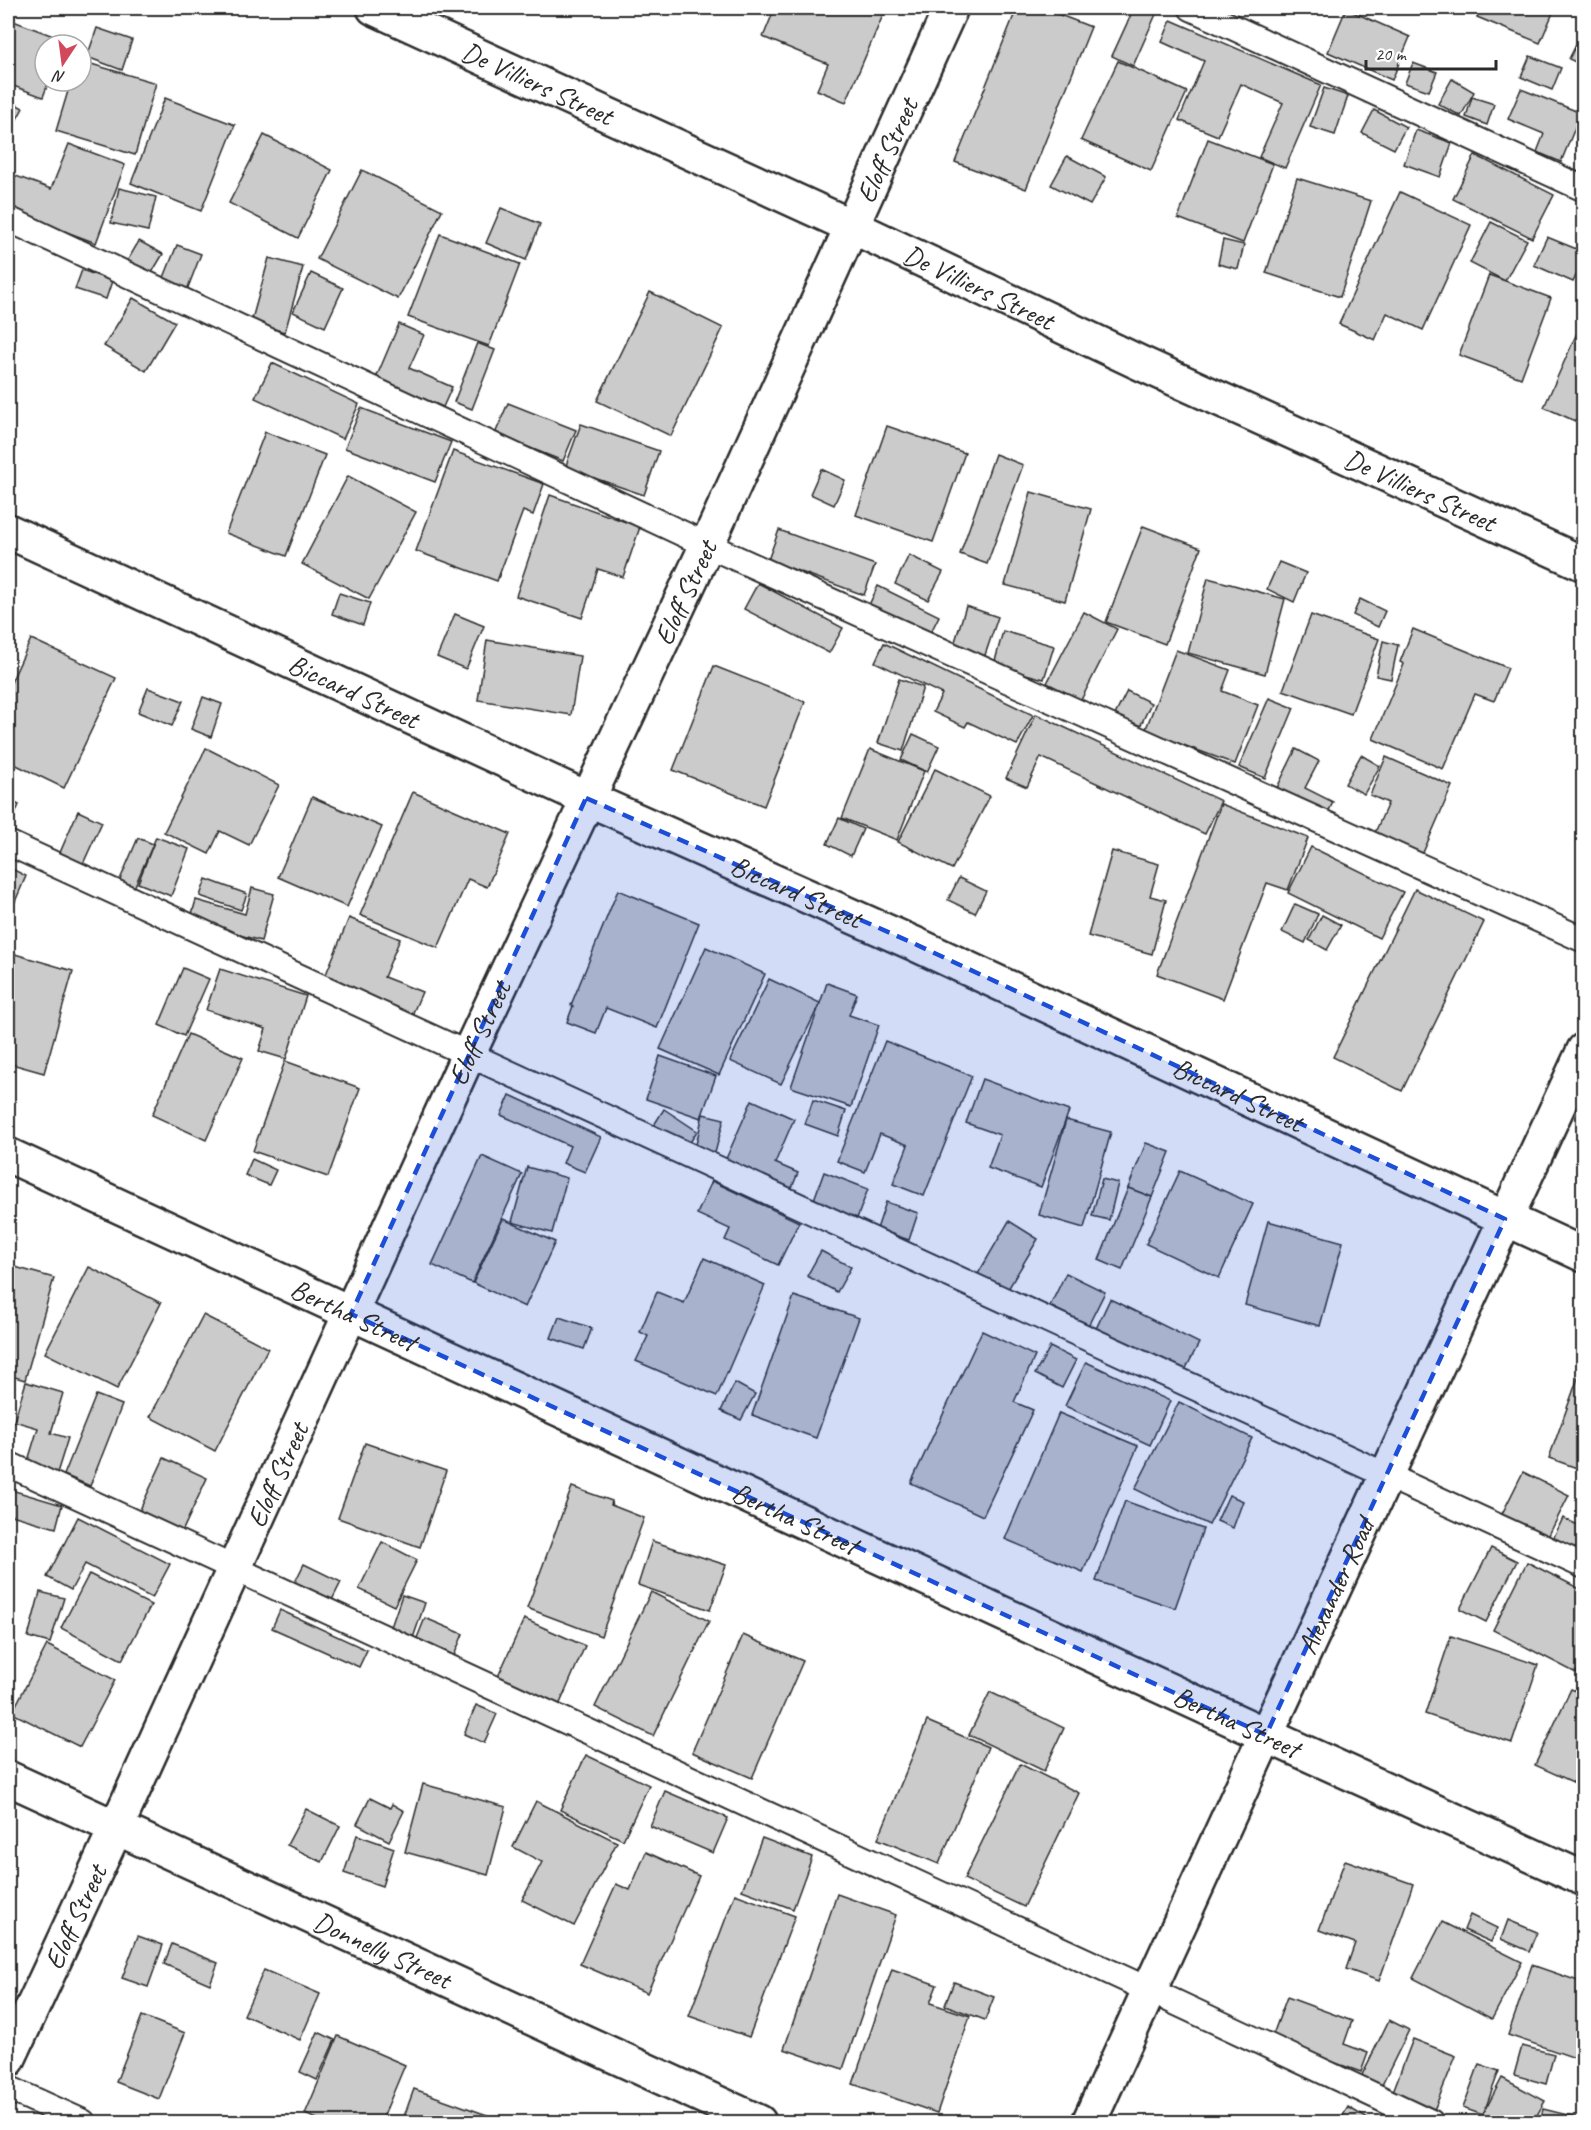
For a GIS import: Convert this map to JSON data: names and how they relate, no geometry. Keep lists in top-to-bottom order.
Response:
{
  "streets": {
    "street": [
      "De Villiers Street",
      "Eloff Street",
      "Biccard Street",
      "Bertha Street",
      "Alexander Road",
      "Donnelly Street"
    ]
  },
  "crossings": [
    ["De Villiers Street", "Eloff Street"],
    ["Eloff Street", "Biccard Street"],
    ["Eloff Street", "Bertha Street"],
    ["Eloff Street", "Donnelly Street"],
    ["Biccard Street", "Alexander Road"],
    ["Bertha Street", "Alexander Road"]
  ],
  "scale_bar": "20 m",
  "north": "bottom"
}
